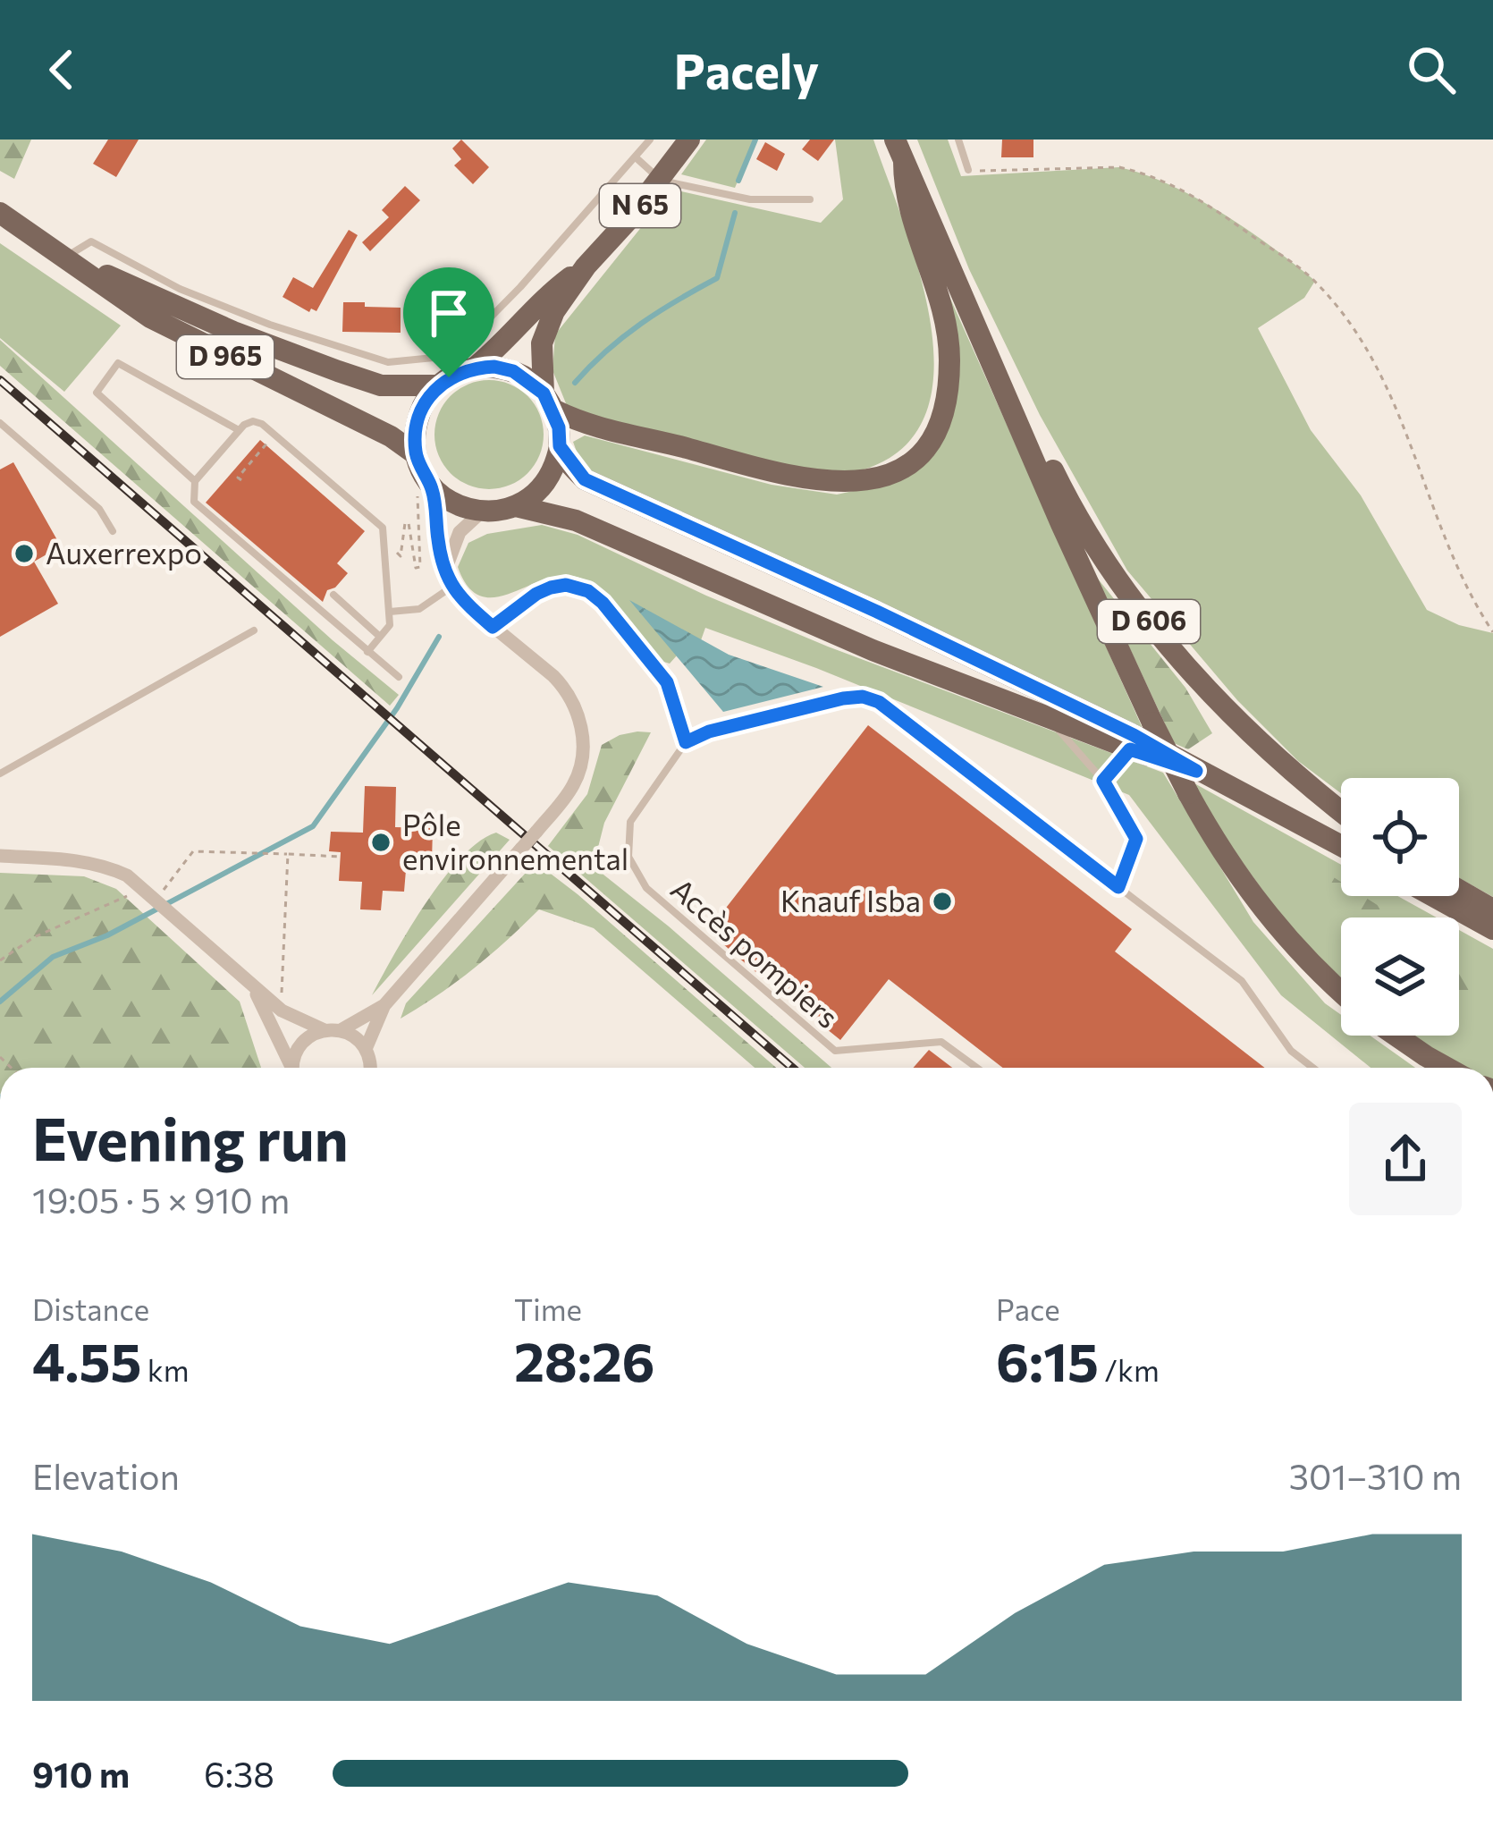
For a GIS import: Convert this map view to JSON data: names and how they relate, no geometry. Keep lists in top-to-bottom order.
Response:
{
  "streets": {
    "main road": ["N 65", "D 965", "D 606"],
    "lane": ["Accès pompiers"]
  },
  "crossings": [
    ["N 65", "D 965"]
  ],
  "places": ["Auxerrexpo", "Pôle environnemental", "Knauf Isba"],
  "page": {
    "header": "Pacely",
    "heading": ["Evening run", "19:05 · 5 × 910 m"],
    "stats": [
      ["Distance", "4.55 km"],
      ["Time", "28:26"],
      ["Pace", "6:15 /km"]
    ],
    "chart": ["Elevation", "301–310 m"],
    "list": [
      {
        "name": "910 m",
        "note": "6:38"
      }
    ]
  }
}
